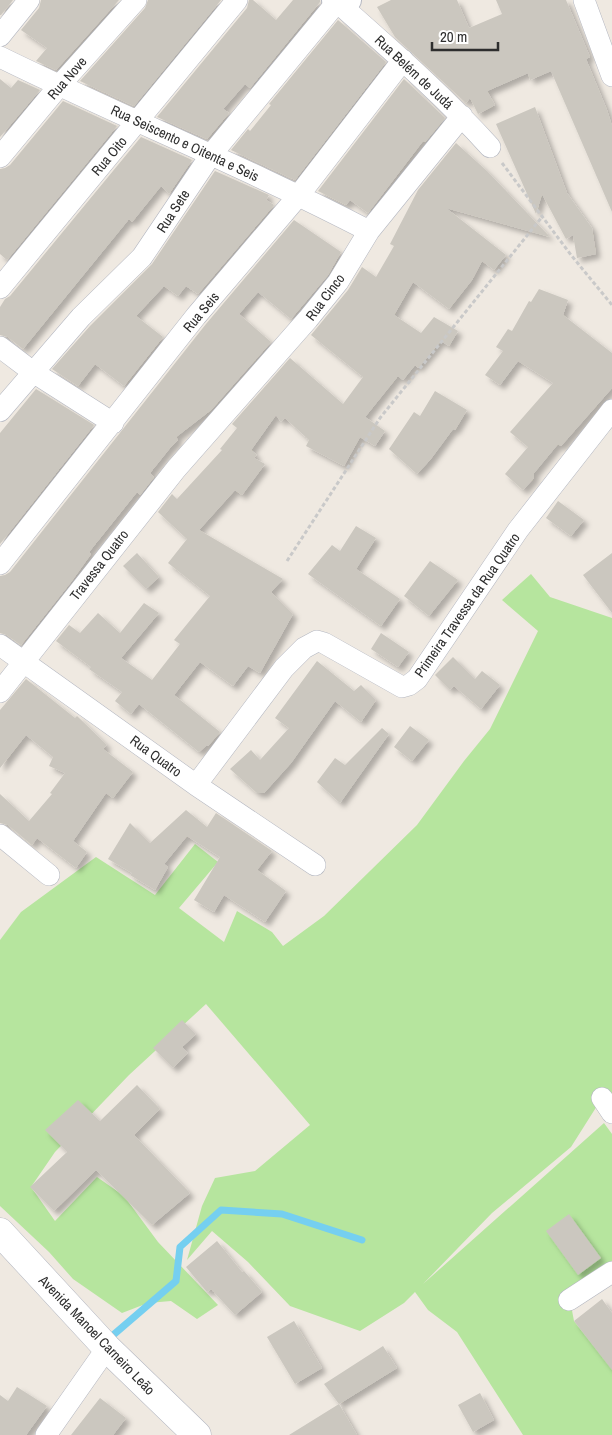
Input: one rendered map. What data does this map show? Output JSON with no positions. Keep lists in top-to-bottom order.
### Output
{
  "streets": {
    "main road": ["Avenida Manoel Carneiro Leão"],
    "street": [
      "Rua Belém de Judá",
      "Rua Nove",
      "Rua Seiscento e Oitenta e Seis",
      "Rua Oito",
      "Rua Sete",
      "Rua Cinco",
      "Rua Seis",
      "Travessa Quatro",
      "Primeira Travessa da Rua Quatro",
      "Rua Quatro"
    ]
  },
  "crossings": [
    ["Rua Belém de Judá", "Rua Sete"],
    ["Rua Belém de Judá", "Rua Cinco"],
    ["Rua Belém de Judá", "Rua Seis"],
    ["Rua Nove", "Rua Seiscento e Oitenta e Seis"],
    ["Rua Seiscento e Oitenta e Seis", "Rua Oito"],
    ["Rua Seiscento e Oitenta e Seis", "Rua Sete"],
    ["Rua Seiscento e Oitenta e Seis", "Rua Cinco"],
    ["Rua Seiscento e Oitenta e Seis", "Rua Seis"],
    ["Rua Cinco", "Travessa Quatro"],
    ["Travessa Quatro", "Rua Quatro"],
    ["Primeira Travessa da Rua Quatro", "Rua Quatro"]
  ],
  "scale_bar": "20 m"
}
